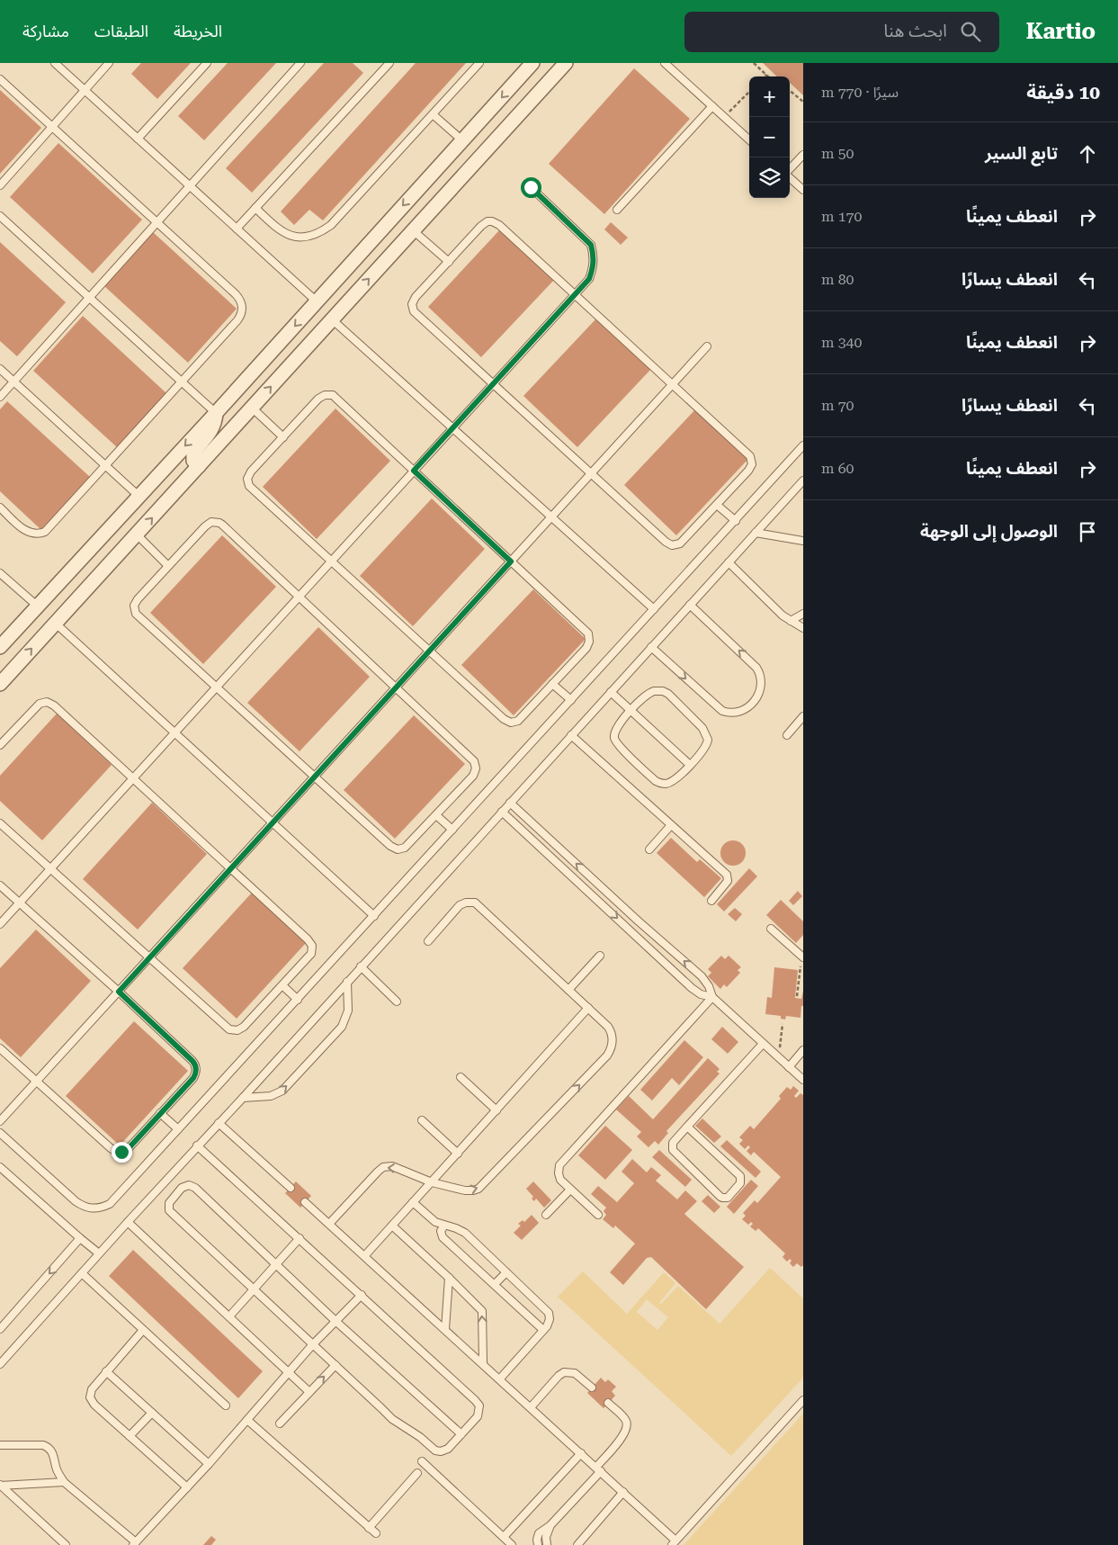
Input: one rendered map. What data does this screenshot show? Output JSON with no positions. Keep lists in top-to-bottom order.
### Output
{
  "page": {
    "header": "Kartio",
    "search": "ابحث هنا",
    "nav": ["الخريطة", "الطبقات", "مشاركة"],
    "heading": ["10 دقيقة", "سيرًا · 770 m"],
    "map_buttons": ["+", "−"],
    "list": [
      ["تابع السير", "50 m"],
      ["انعطف يمينًا", "170 m"],
      ["انعطف يسارًا", "80 m"],
      ["انعطف يمينًا", "340 m"],
      ["انعطف يسارًا", "70 m"],
      ["انعطف يمينًا", "60 m"],
      "الوصول إلى الوجهة"
    ]
  }
}
